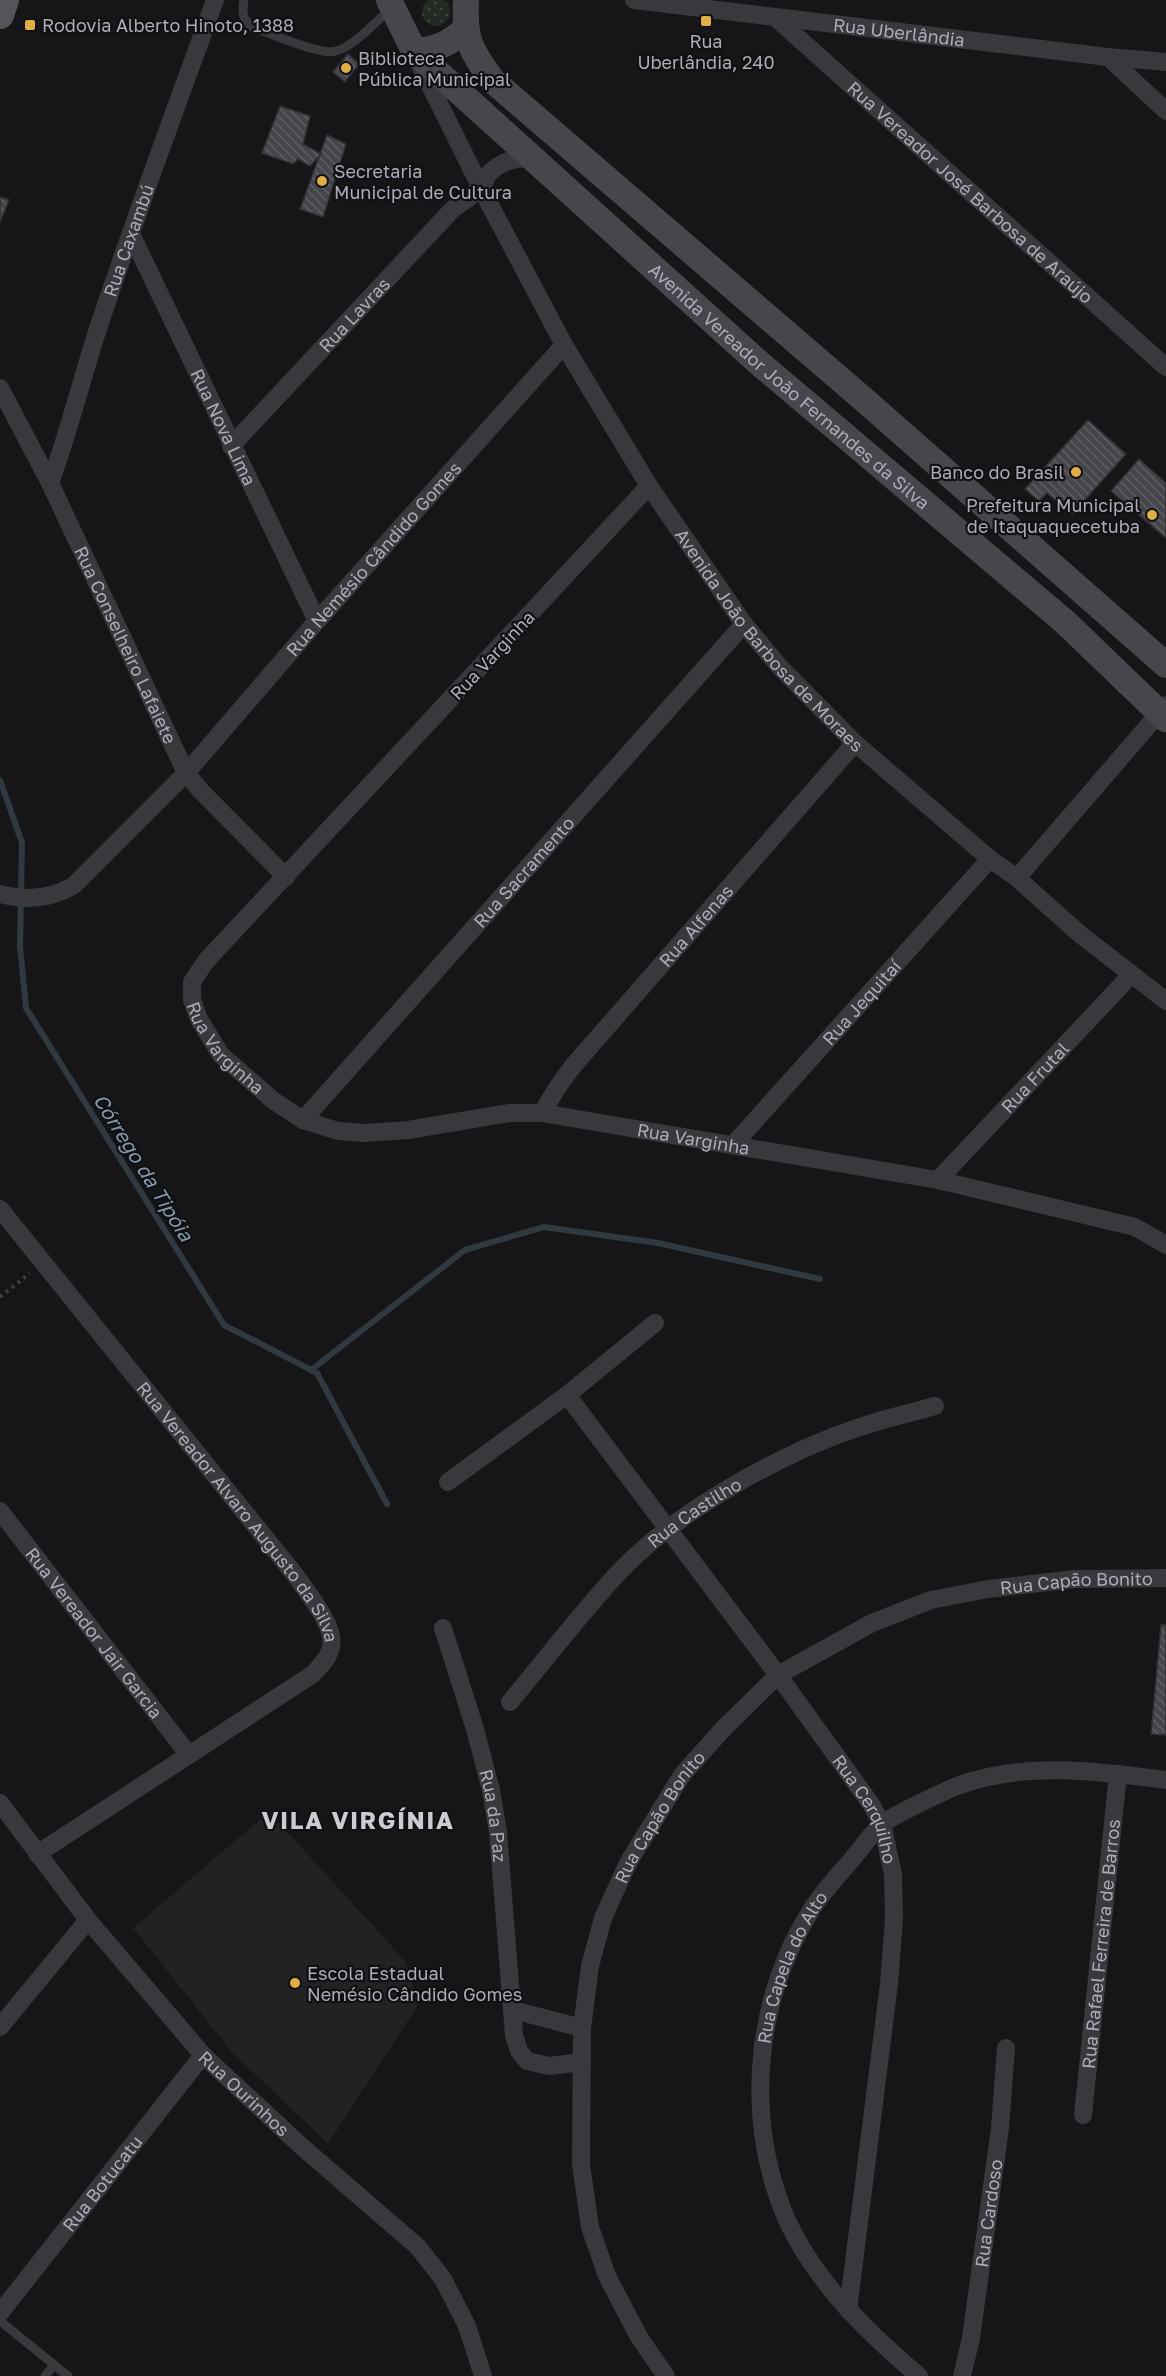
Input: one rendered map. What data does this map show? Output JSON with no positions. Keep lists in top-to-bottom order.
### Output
{
  "streets": {
    "main road": ["Avenida Vereador João Fernandes da Silva", "Avenida João Barbosa de Moraes"],
    "street": [
      "Rua Uberlândia",
      "Rua Vereador José Barbosa de Araújo",
      "Rua Caxambú",
      "Rua Lavras",
      "Rua Nova Lima",
      "Rua Nemésio Cândido Gomes",
      "Rua Conselheiro Lafaiete",
      "Rua Varginha",
      "Rua Sacramento",
      "Rua Alfenas",
      "Rua Jequitaí",
      "Rua Frutal",
      "Rua Vereador Alvaro Augusto da Silva",
      "Rua Castilho",
      "Rua Capão Bonito",
      "Rua Vereador Jair Garcia",
      "Rua Cerquilho",
      "Rua da Paz",
      "Rua Rafael Ferreira de Barros",
      "Rua Capela do Alto",
      "Rua Ourinhos",
      "Rua Botucatu",
      "Rua Cardoso"
    ]
  },
  "crossings": [
    ["Rua Uberlândia", "Rua Vereador José Barbosa de Araújo"],
    ["Rua Caxambú", "Rua Nova Lima"],
    ["Rua Caxambú", "Rua Conselheiro Lafaiete"],
    ["Rua Lavras", "Rua Nova Lima"],
    ["Rua Lavras", "Avenida João Barbosa de Moraes"],
    ["Avenida Vereador João Fernandes da Silva", "Avenida João Barbosa de Moraes"],
    ["Rua Nova Lima", "Rua Nemésio Cândido Gomes"],
    ["Rua Nemésio Cândido Gomes", "Avenida João Barbosa de Moraes"],
    ["Rua Nemésio Cândido Gomes", "Rua Conselheiro Lafaiete"],
    ["Avenida João Barbosa de Moraes", "Rua Varginha"],
    ["Avenida João Barbosa de Moraes", "Rua Sacramento"],
    ["Avenida João Barbosa de Moraes", "Rua Alfenas"],
    ["Avenida João Barbosa de Moraes", "Rua Jequitaí"],
    ["Avenida João Barbosa de Moraes", "Rua Frutal"],
    ["Rua Conselheiro Lafaiete", "Rua Varginha"],
    ["Rua Varginha", "Rua Sacramento"],
    ["Rua Varginha", "Rua Alfenas"],
    ["Rua Varginha", "Rua Jequitaí"],
    ["Rua Varginha", "Rua Frutal"],
    ["Rua Vereador Alvaro Augusto da Silva", "Rua Vereador Jair Garcia"],
    ["Rua Vereador Alvaro Augusto da Silva", "Rua Ourinhos"],
    ["Rua Castilho", "Rua Cerquilho"],
    ["Rua Capão Bonito", "Rua Cerquilho"],
    ["Rua Capão Bonito", "Rua da Paz"],
    ["Rua Cerquilho", "Rua Capela do Alto"],
    ["Rua Rafael Ferreira de Barros", "Rua Capela do Alto"],
    ["Rua Ourinhos", "Rua Botucatu"]
  ],
  "districts": ["VILA VIRGÍNIA"],
  "water": ["Córrego da Tipóia"],
  "places": {
    "transit": ["Rua Uberlândia, 240", "Rodovia Alberto Hinoto, 1388"],
    "other": [
      "Biblioteca Pública Municipal",
      "Secretaria Municipal de Cultura",
      "Banco do Brasil",
      "Prefeitura Municipal de Itaquaquecetuba",
      "Escola Estadual Nemésio Cândido Gomes"
    ]
  }
}
